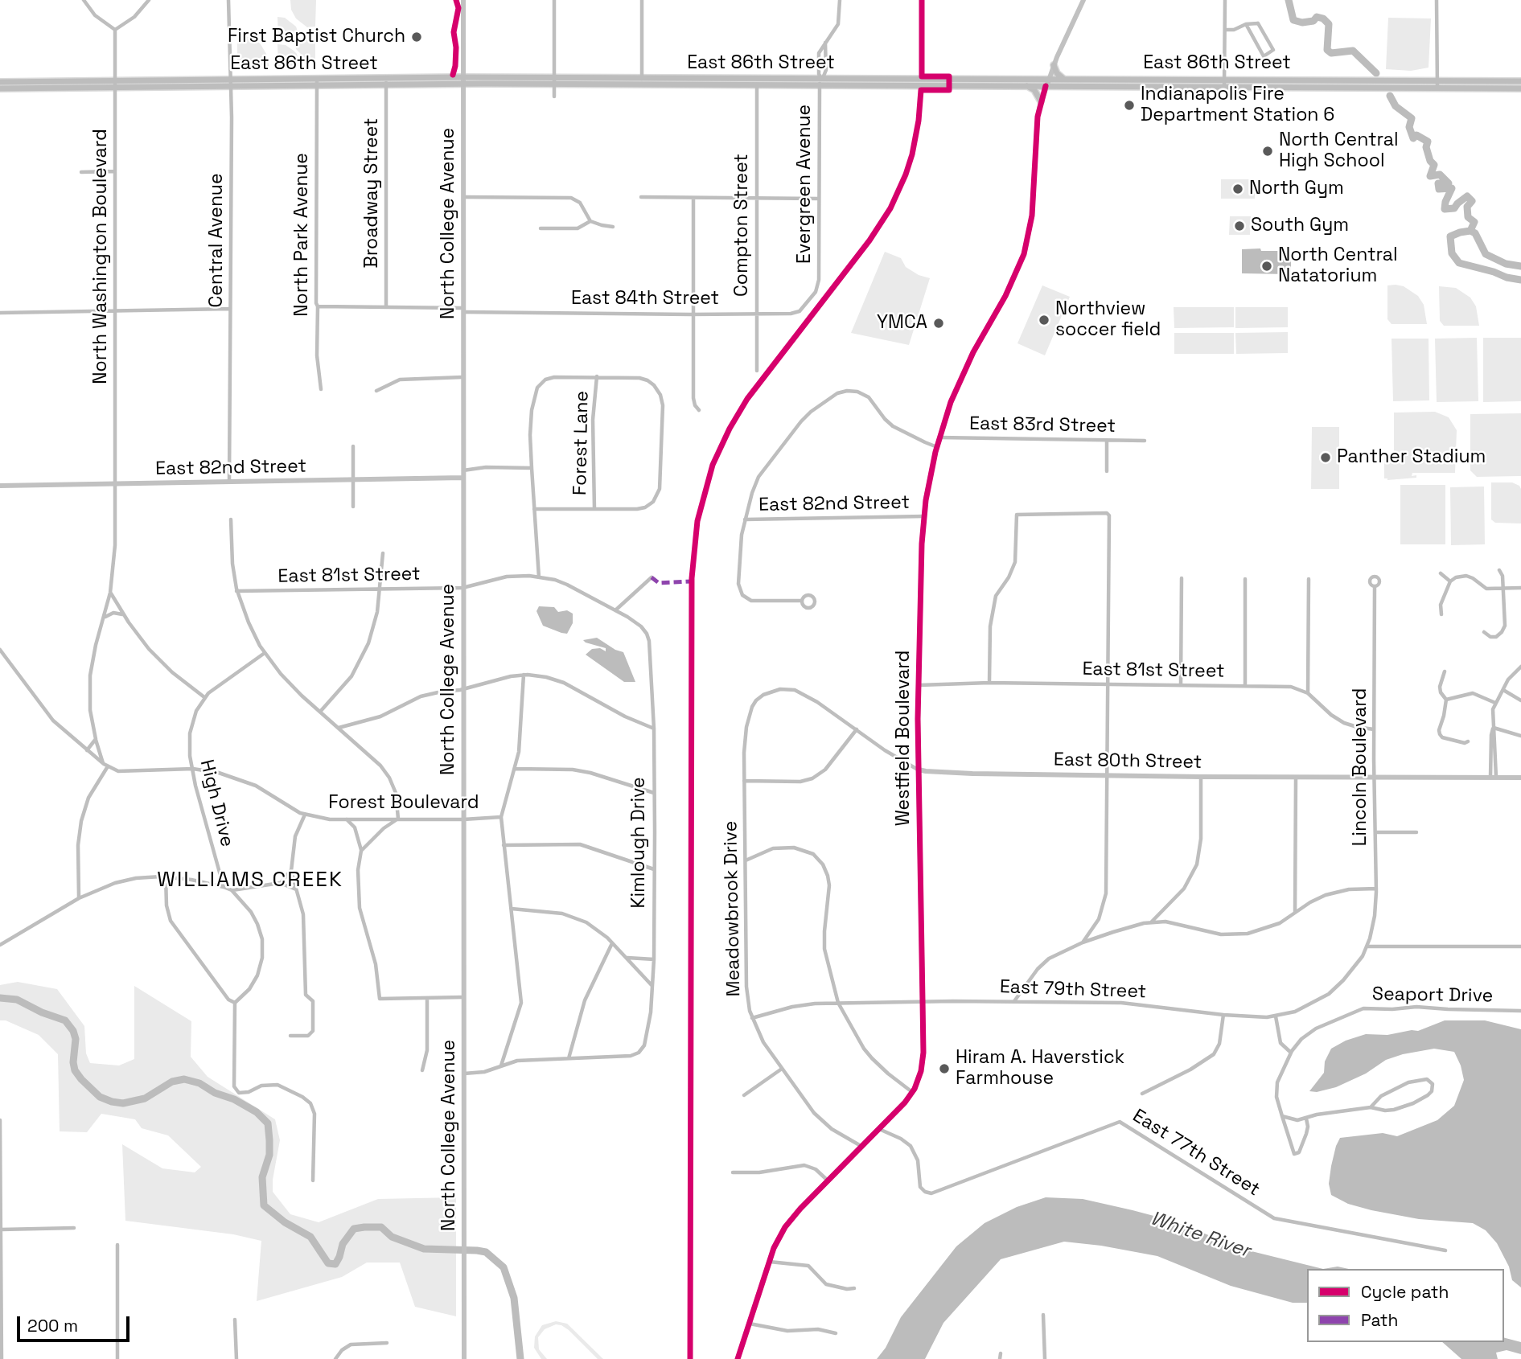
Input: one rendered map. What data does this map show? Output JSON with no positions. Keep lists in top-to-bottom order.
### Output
{
  "streets": {
    "main road": ["East 86th Street"],
    "street": [
      "Evergreen Avenue",
      "Broadway Street",
      "North College Avenue",
      "Compton Street",
      "North Park Avenue",
      "Central Avenue",
      "North Washington Boulevard",
      "East 84th Street",
      "East 83rd Street",
      "Forest Lane",
      "East 82nd Street",
      "East 81st Street",
      "Westfield Boulevard",
      "East 80th Street",
      "Lincoln Boulevard",
      "High Drive",
      "Forest Boulevard",
      "Kimlough Drive",
      "Meadowbrook Drive",
      "East 79th Street",
      "Seaport Drive",
      "East 77th Street"
    ]
  },
  "crossings": [
    ["East 86th Street", "Evergreen Avenue"],
    ["East 86th Street", "Broadway Street"],
    ["East 86th Street", "North College Avenue"],
    ["East 86th Street", "Compton Street"],
    ["East 86th Street", "North Park Avenue"],
    ["East 86th Street", "Central Avenue"],
    ["East 86th Street", "North Washington Boulevard"],
    ["East 86th Street", "Westfield Boulevard"],
    ["Evergreen Avenue", "East 84th Street"],
    ["Broadway Street", "East 84th Street"],
    ["North College Avenue", "East 84th Street"],
    ["North College Avenue", "East 82nd Street"],
    ["North College Avenue", "East 81st Street"],
    ["North College Avenue", "Forest Boulevard"],
    ["Compton Street", "East 84th Street"],
    ["North Park Avenue", "East 84th Street"],
    ["Central Avenue", "East 82nd Street"],
    ["North Washington Boulevard", "East 82nd Street"],
    ["North Washington Boulevard", "Forest Boulevard"],
    ["East 83rd Street", "Westfield Boulevard"],
    ["East 82nd Street", "Westfield Boulevard"],
    ["East 81st Street", "Westfield Boulevard"],
    ["East 81st Street", "Lincoln Boulevard"],
    ["East 81st Street", "Kimlough Drive"],
    ["Westfield Boulevard", "East 80th Street"],
    ["Westfield Boulevard", "Meadowbrook Drive"],
    ["Westfield Boulevard", "East 79th Street"],
    ["Westfield Boulevard", "East 77th Street"],
    ["East 80th Street", "Lincoln Boulevard"],
    ["East 80th Street", "Meadowbrook Drive"],
    ["Lincoln Boulevard", "East 79th Street"],
    ["High Drive", "Forest Boulevard"],
    ["Meadowbrook Drive", "East 79th Street"]
  ],
  "districts": ["WILLIAMS CREEK"],
  "water": ["White River"],
  "places": [
    "First Baptist Church",
    "Indianapolis Fire Department Station 6",
    "North Central High School",
    "North Gym",
    "South Gym",
    "North Central Natatorium",
    "Northview soccer field",
    "YMCA",
    "Panther Stadium",
    "Hiram A. Haverstick Farmhouse"
  ],
  "legend": ["Cycle path", "Path"],
  "scale_bar": "200 m"
}
